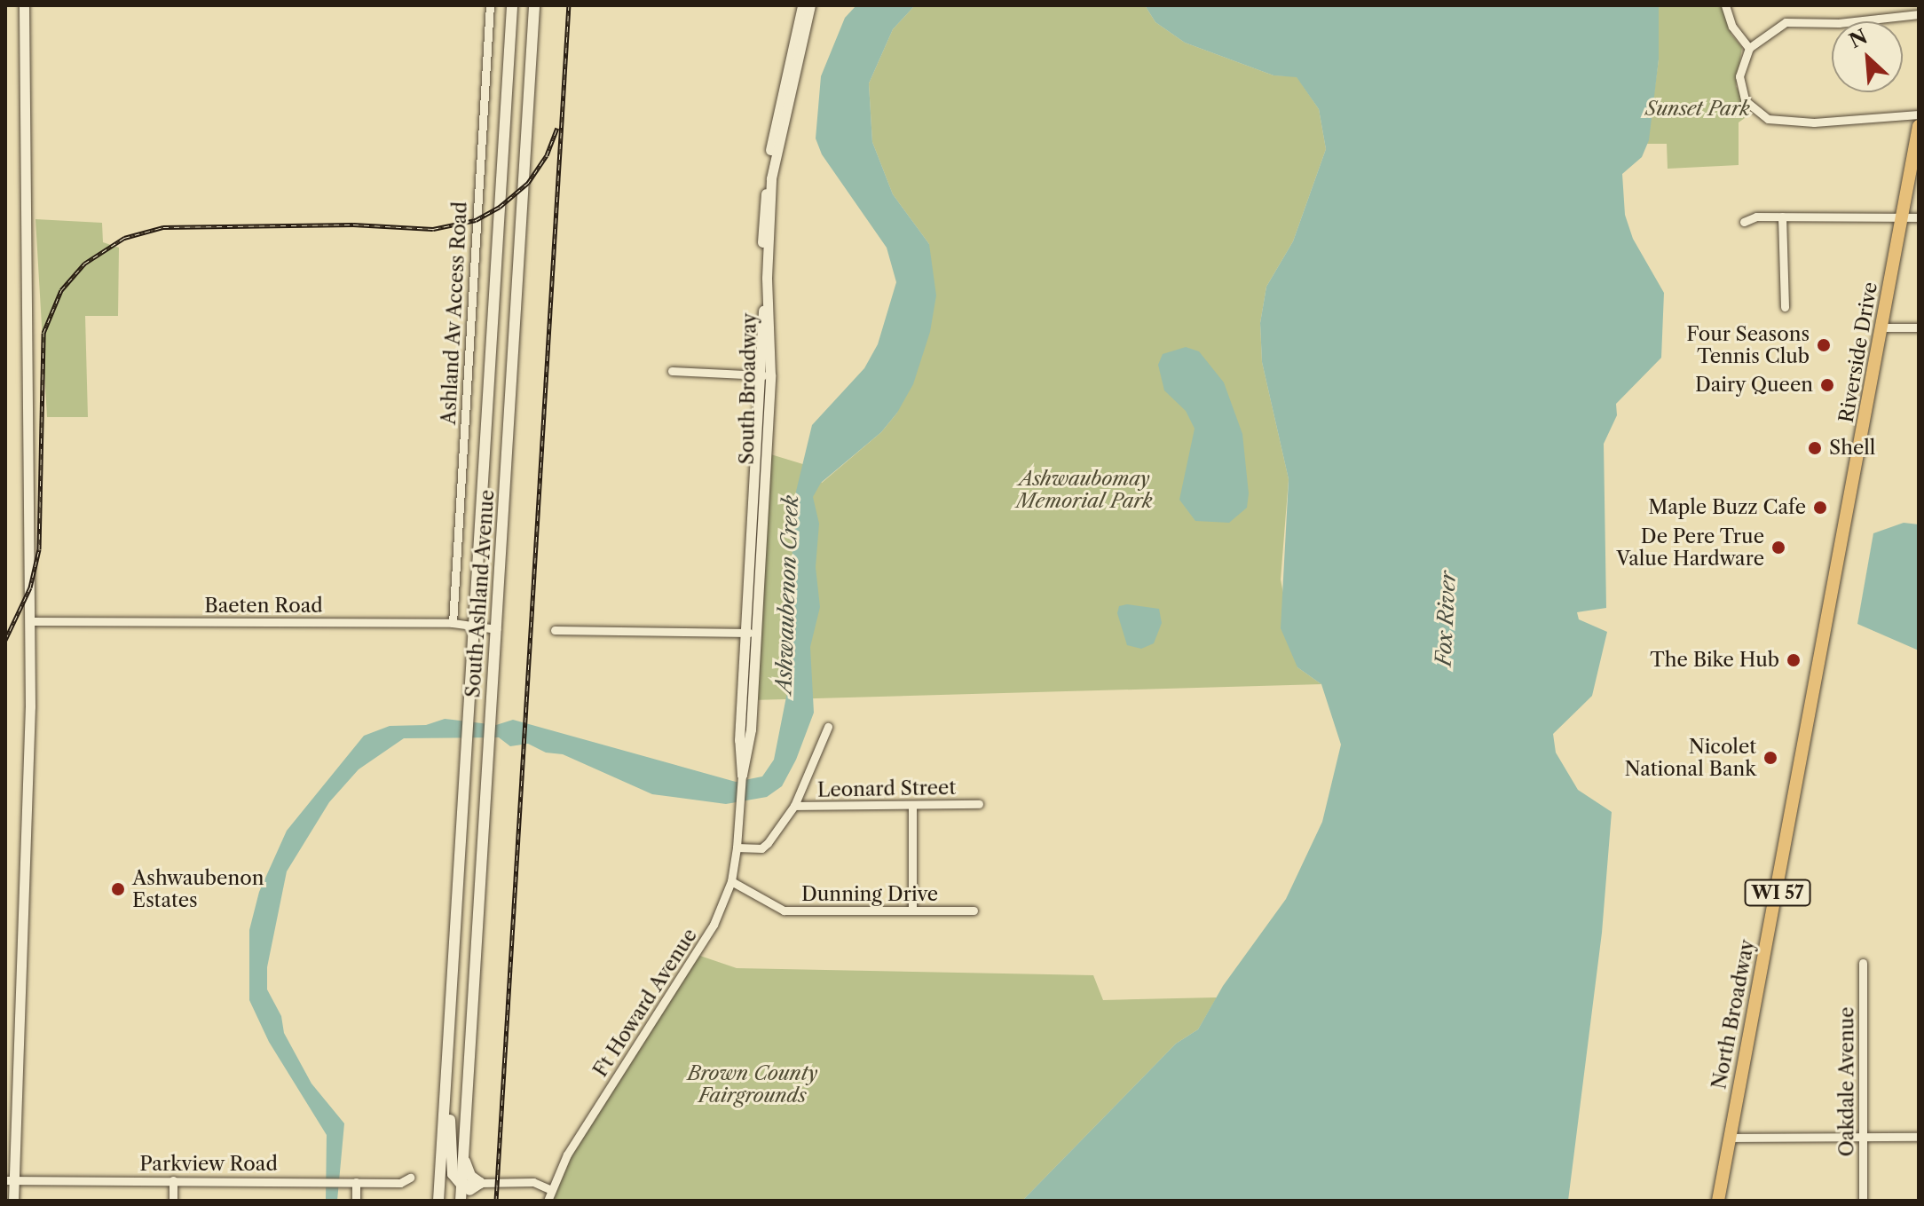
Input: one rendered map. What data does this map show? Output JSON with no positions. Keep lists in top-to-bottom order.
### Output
{
  "streets": {
    "main road": [
      "Riverside Drive",
      "South Ashland Avenue",
      "WI 57",
      "North Broadway"
    ],
    "street": [
      "Ashland Av Access Road",
      "South Broadway",
      "Baeten Road",
      "Leonard Street",
      "Dunning Drive",
      "Ft Howard Avenue",
      "Oakdale Avenue",
      "Parkview Road"
    ]
  },
  "crossings": [
    ["Ashland Av Access Road", "Baeten Road"],
    ["Riverside Drive", "North Broadway"],
    ["South Broadway", "Ft Howard Avenue"],
    ["South Ashland Avenue", "Baeten Road"],
    ["Dunning Drive", "Ft Howard Avenue"]
  ],
  "water": ["Ashwaubenon Creek", "Fox River"],
  "parks": ["Sunset Park", "Ashwaubomay Memorial Park", "Brown County Fairgrounds"],
  "places": [
    "Four Seasons Tennis Club",
    "Dairy Queen",
    "Shell",
    "Maple Buzz Cafe",
    "De Pere True Value Hardware",
    "The Bike Hub",
    "Nicolet National Bank",
    "Ashwaubenon Estates"
  ],
  "north": "top left"
}
